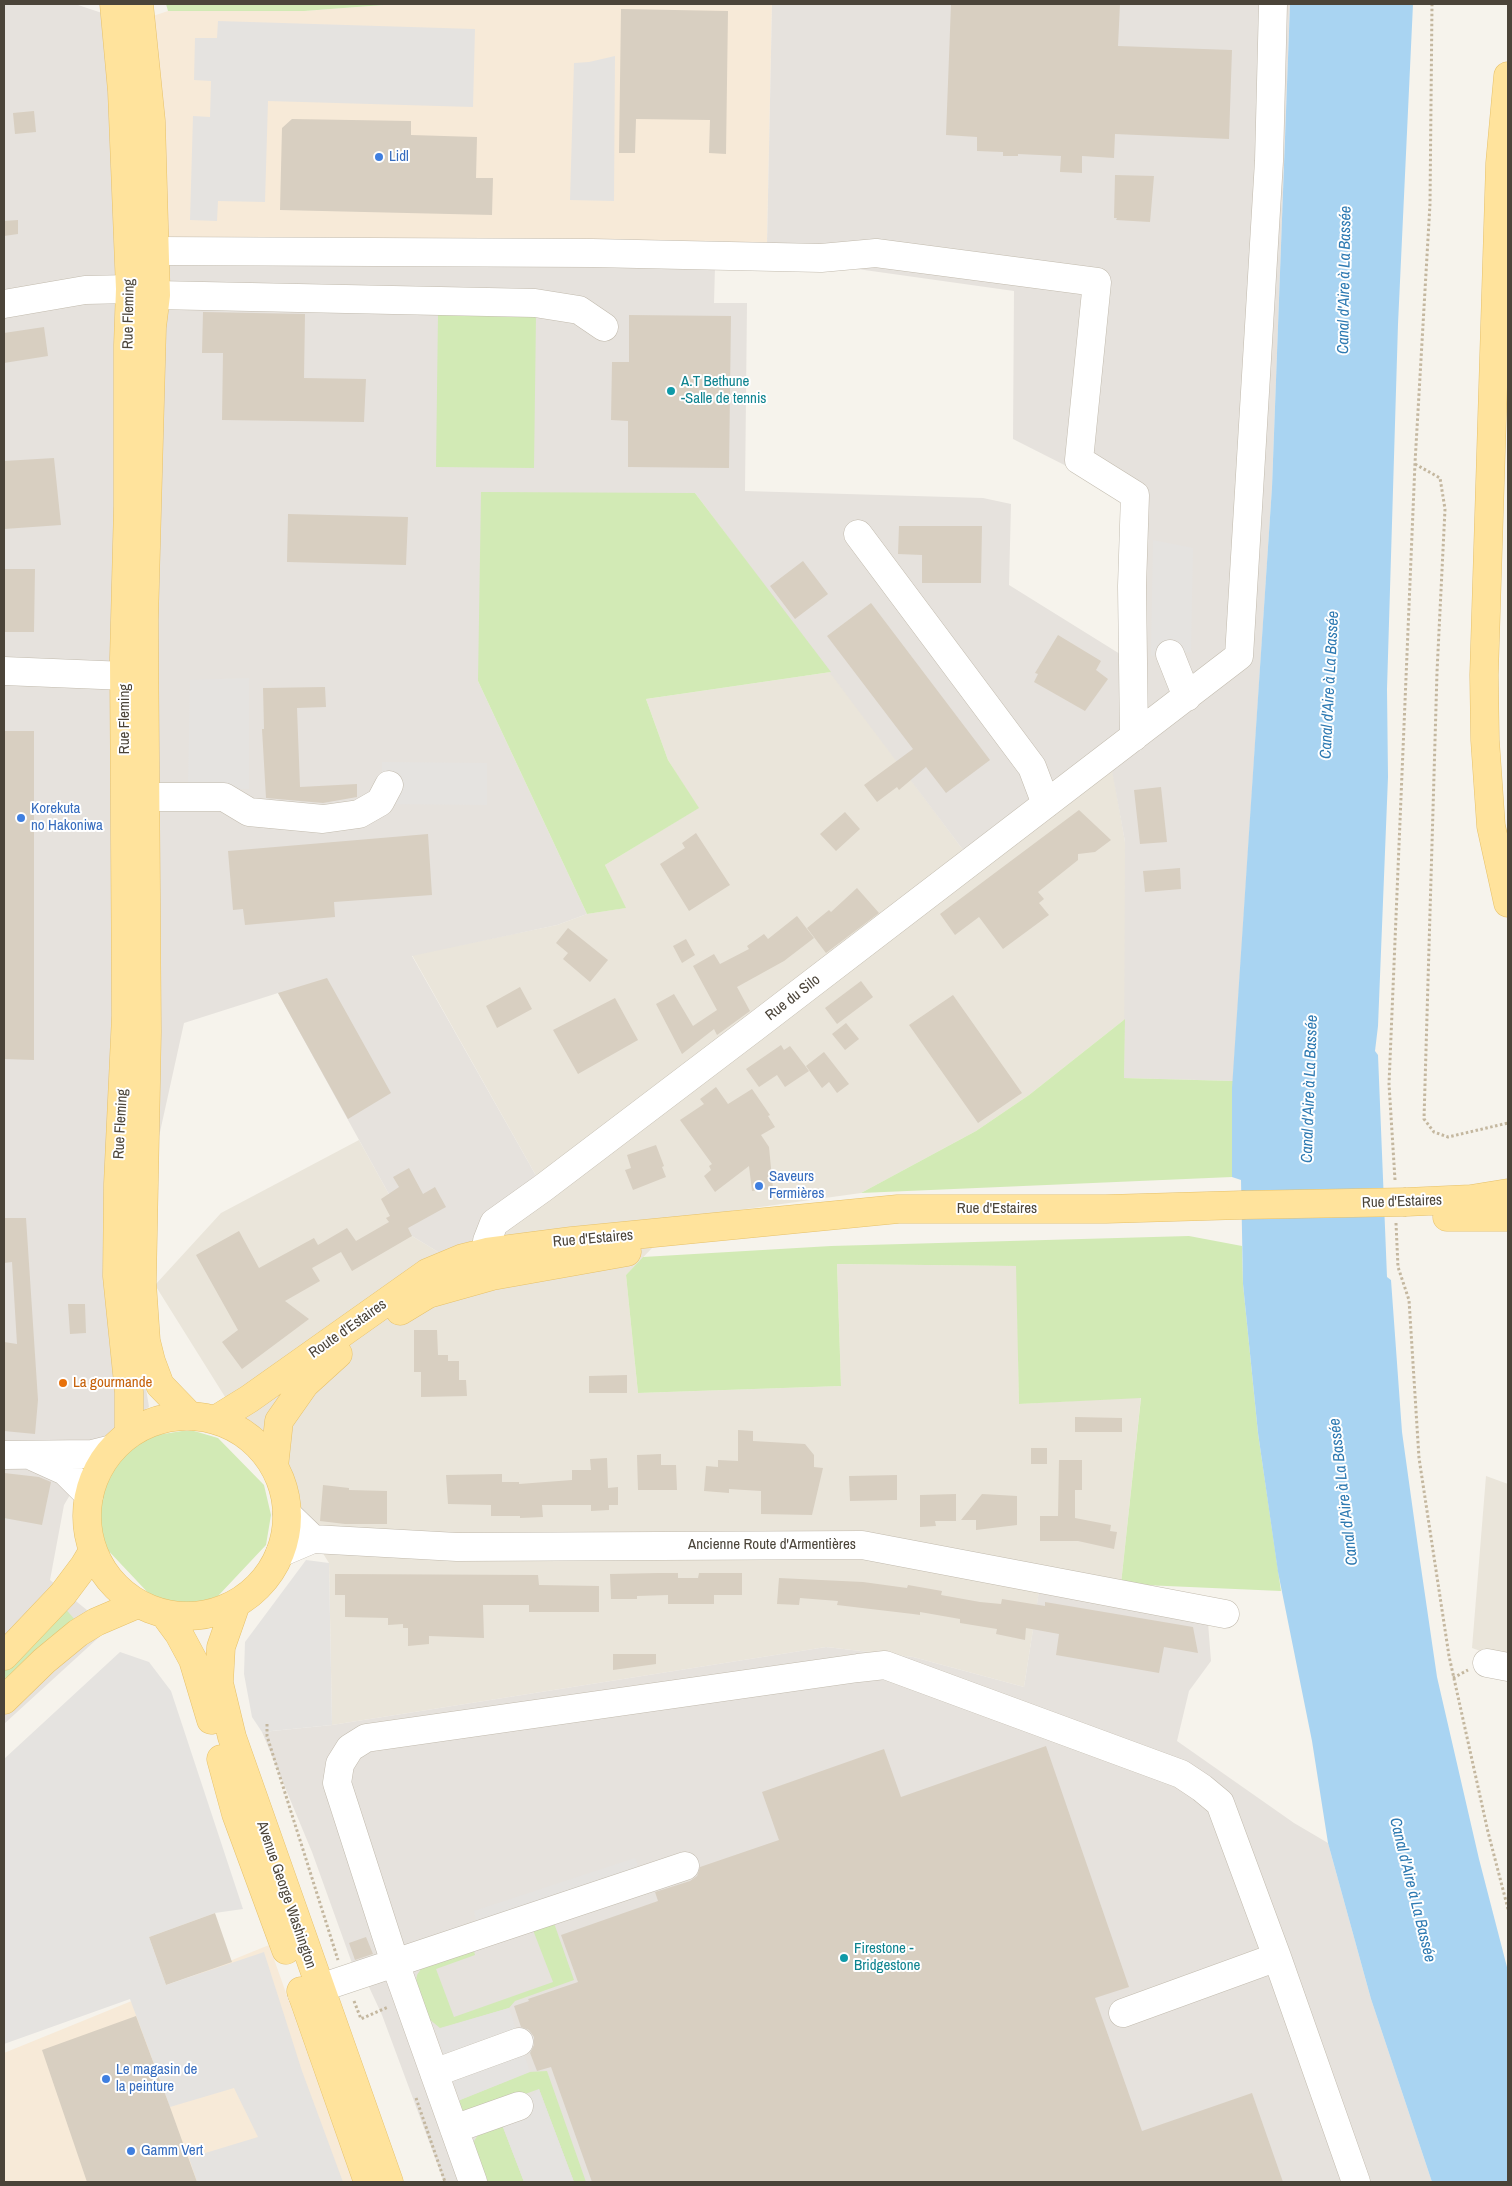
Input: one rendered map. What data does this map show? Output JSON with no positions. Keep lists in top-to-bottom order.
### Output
{
  "streets": {
    "main road": [
      "Rue Fleming",
      "Rue d'Estaires",
      "Route d'Estaires",
      "Avenue George Washington"
    ],
    "street": ["Rue du Silo", "Ancienne Route d'Armentières"]
  },
  "crossings": [
    ["Rue Fleming", "Route d'Estaires"],
    ["Rue du Silo", "Route d'Estaires"]
  ],
  "water": ["Canal d'Aire à La Bassée"],
  "places": [
    "Lidl",
    "A.T Bethune -Salle de tennis",
    "Korekuta no Hakoniwa",
    "Saveurs Fermières",
    "La gourmande",
    "Firestone - Bridgestone",
    "Le magasin de la peinture",
    "Gamm Vert"
  ]
}
